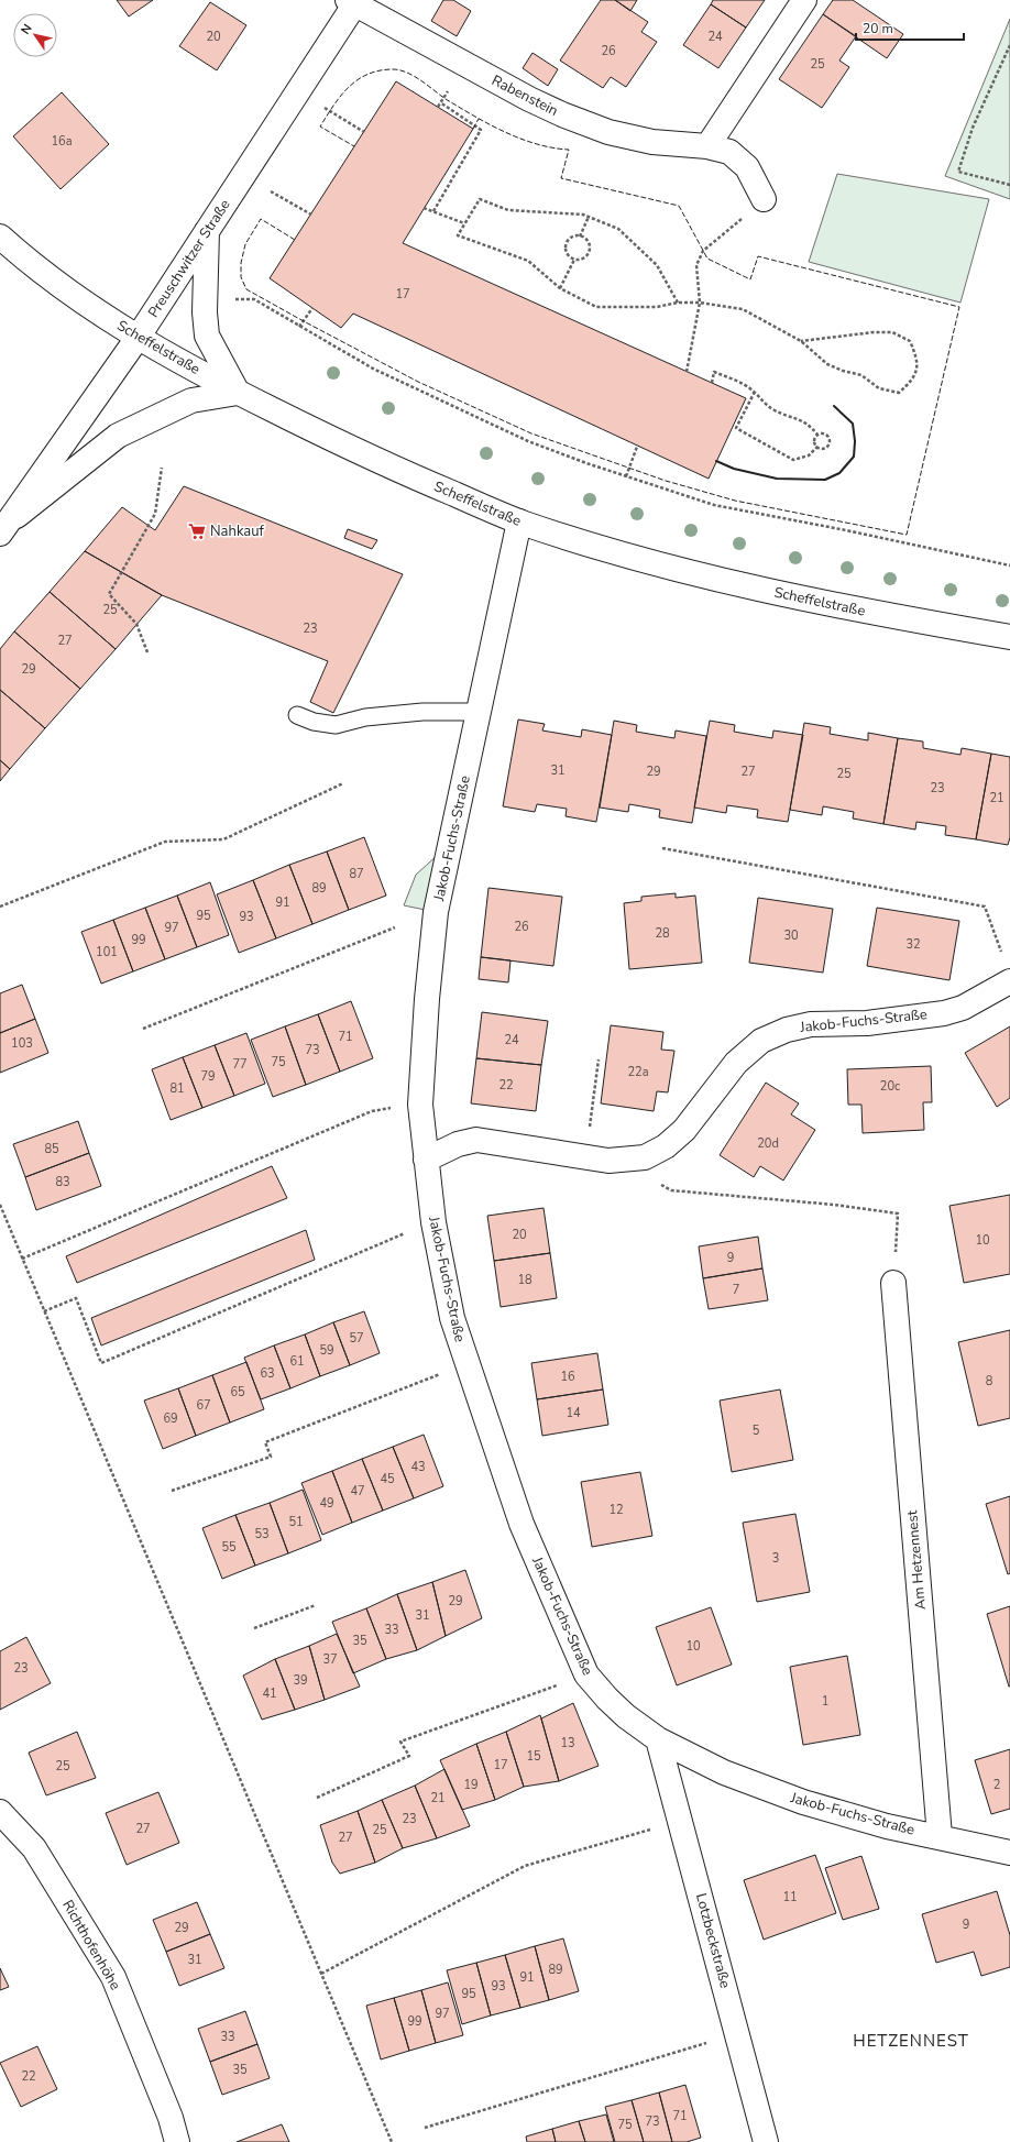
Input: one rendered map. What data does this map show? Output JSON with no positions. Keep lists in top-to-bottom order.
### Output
{
  "streets": {
    "street": [
      "Rabenstein",
      "Preuschwitzer Straße",
      "Scheffelstraße",
      "Jakob-Fuchs-Straße",
      "Am Hetzennest",
      "Lotzbeckstraße",
      "Richthofenhöhe"
    ]
  },
  "crossings": [
    ["Rabenstein", "Preuschwitzer Straße"],
    ["Preuschwitzer Straße", "Scheffelstraße"],
    ["Scheffelstraße", "Jakob-Fuchs-Straße"],
    ["Jakob-Fuchs-Straße", "Am Hetzennest"],
    ["Jakob-Fuchs-Straße", "Lotzbeckstraße"]
  ],
  "districts": ["HETZENNEST"],
  "places": {
    "supermarket": ["Nahkauf"]
  },
  "house_numbers": [
    "20",
    "24",
    "26",
    "25",
    "16a",
    "17",
    "25",
    "23",
    "27",
    "29",
    "31",
    "29",
    "27",
    "25",
    "23",
    "21",
    "87",
    "89",
    "91",
    "95",
    "93",
    "26",
    "97",
    "28",
    "30",
    "99",
    "32",
    "101",
    "71",
    "24",
    "103",
    "73",
    "75",
    "77",
    "22a",
    "79",
    "22",
    "20c",
    "81",
    "20d",
    "85",
    "83",
    "20",
    "10",
    "9",
    "18",
    "7",
    "57",
    "59",
    "61",
    "63",
    "16",
    "8",
    "65",
    "67",
    "14",
    "69",
    "5",
    "43",
    "45",
    "47",
    "49",
    "12",
    "51",
    "53",
    "55",
    "3",
    "29",
    "31",
    "33",
    "35",
    "10",
    "37",
    "23",
    "39",
    "41",
    "1",
    "13",
    "15",
    "17",
    "25",
    "19",
    "2",
    "21",
    "23",
    "27",
    "25",
    "27",
    "11",
    "9",
    "29",
    "31",
    "89",
    "91",
    "93",
    "95",
    "97",
    "99",
    "33",
    "35",
    "22",
    "71",
    "73",
    "75"
  ],
  "scale_bar": "20 m",
  "north": "top left"
}
